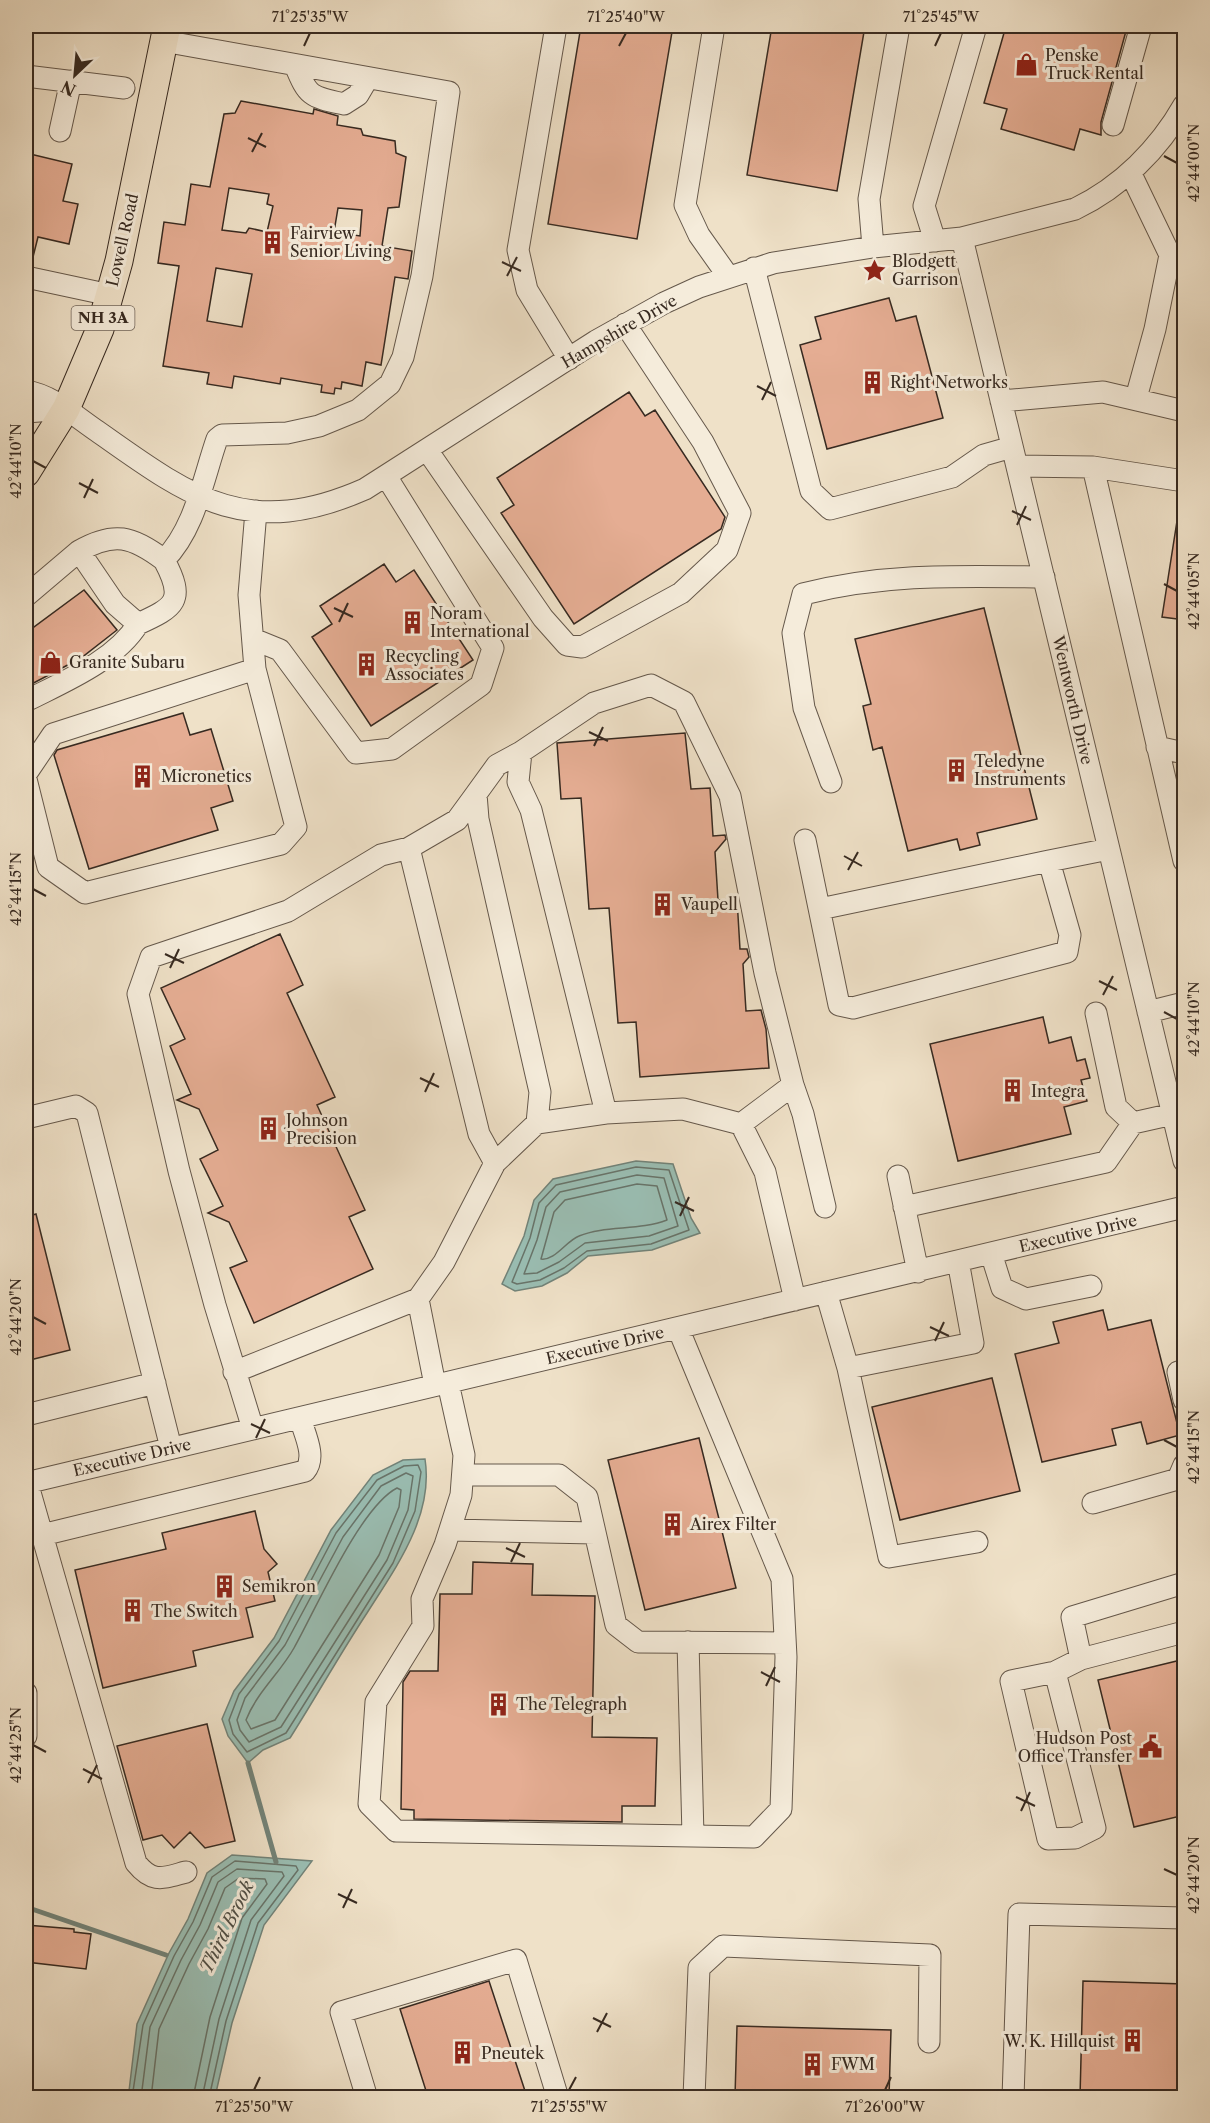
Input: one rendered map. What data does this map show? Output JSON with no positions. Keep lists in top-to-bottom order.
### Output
{
  "streets": {
    "main road": ["Lowell Road", "NH 3A"],
    "street": ["Hampshire Drive", "Wentworth Drive", "Executive Drive"]
  },
  "crossings": [
    ["Lowell Road", "Hampshire Drive"],
    ["Hampshire Drive", "Wentworth Drive"]
  ],
  "water": ["Third Brook"],
  "places": {
    "shop": ["Penske Truck Rental", "Granite Subaru"],
    "building": [
      "Fairview Senior Living",
      "Right Networks",
      "Noram International",
      "Recycling Associates",
      "Teledyne Instruments",
      "Micronetics",
      "Vaupell",
      "Integra",
      "Johnson Precision",
      "Airex Filter",
      "Semikron",
      "The Switch",
      "The Telegraph",
      "W. K. Hillquist",
      "Pneutek",
      "FWM"
    ],
    "place": ["Blodgett Garrison"],
    "public building": ["Hudson Post Office Transfer"]
  },
  "north": "bottom left",
  "coordinates": [
    "71°25'35\"W",
    "71°25'40\"W",
    "71°25'45\"W",
    "42°44'00\"N",
    "42°44'10\"N",
    "42°44'05\"N",
    "42°44'15\"N",
    "42°44'20\"N",
    "42°44'25\"N",
    "71°25'50\"W",
    "71°25'55\"W",
    "71°26'00\"W"
  ]
}
